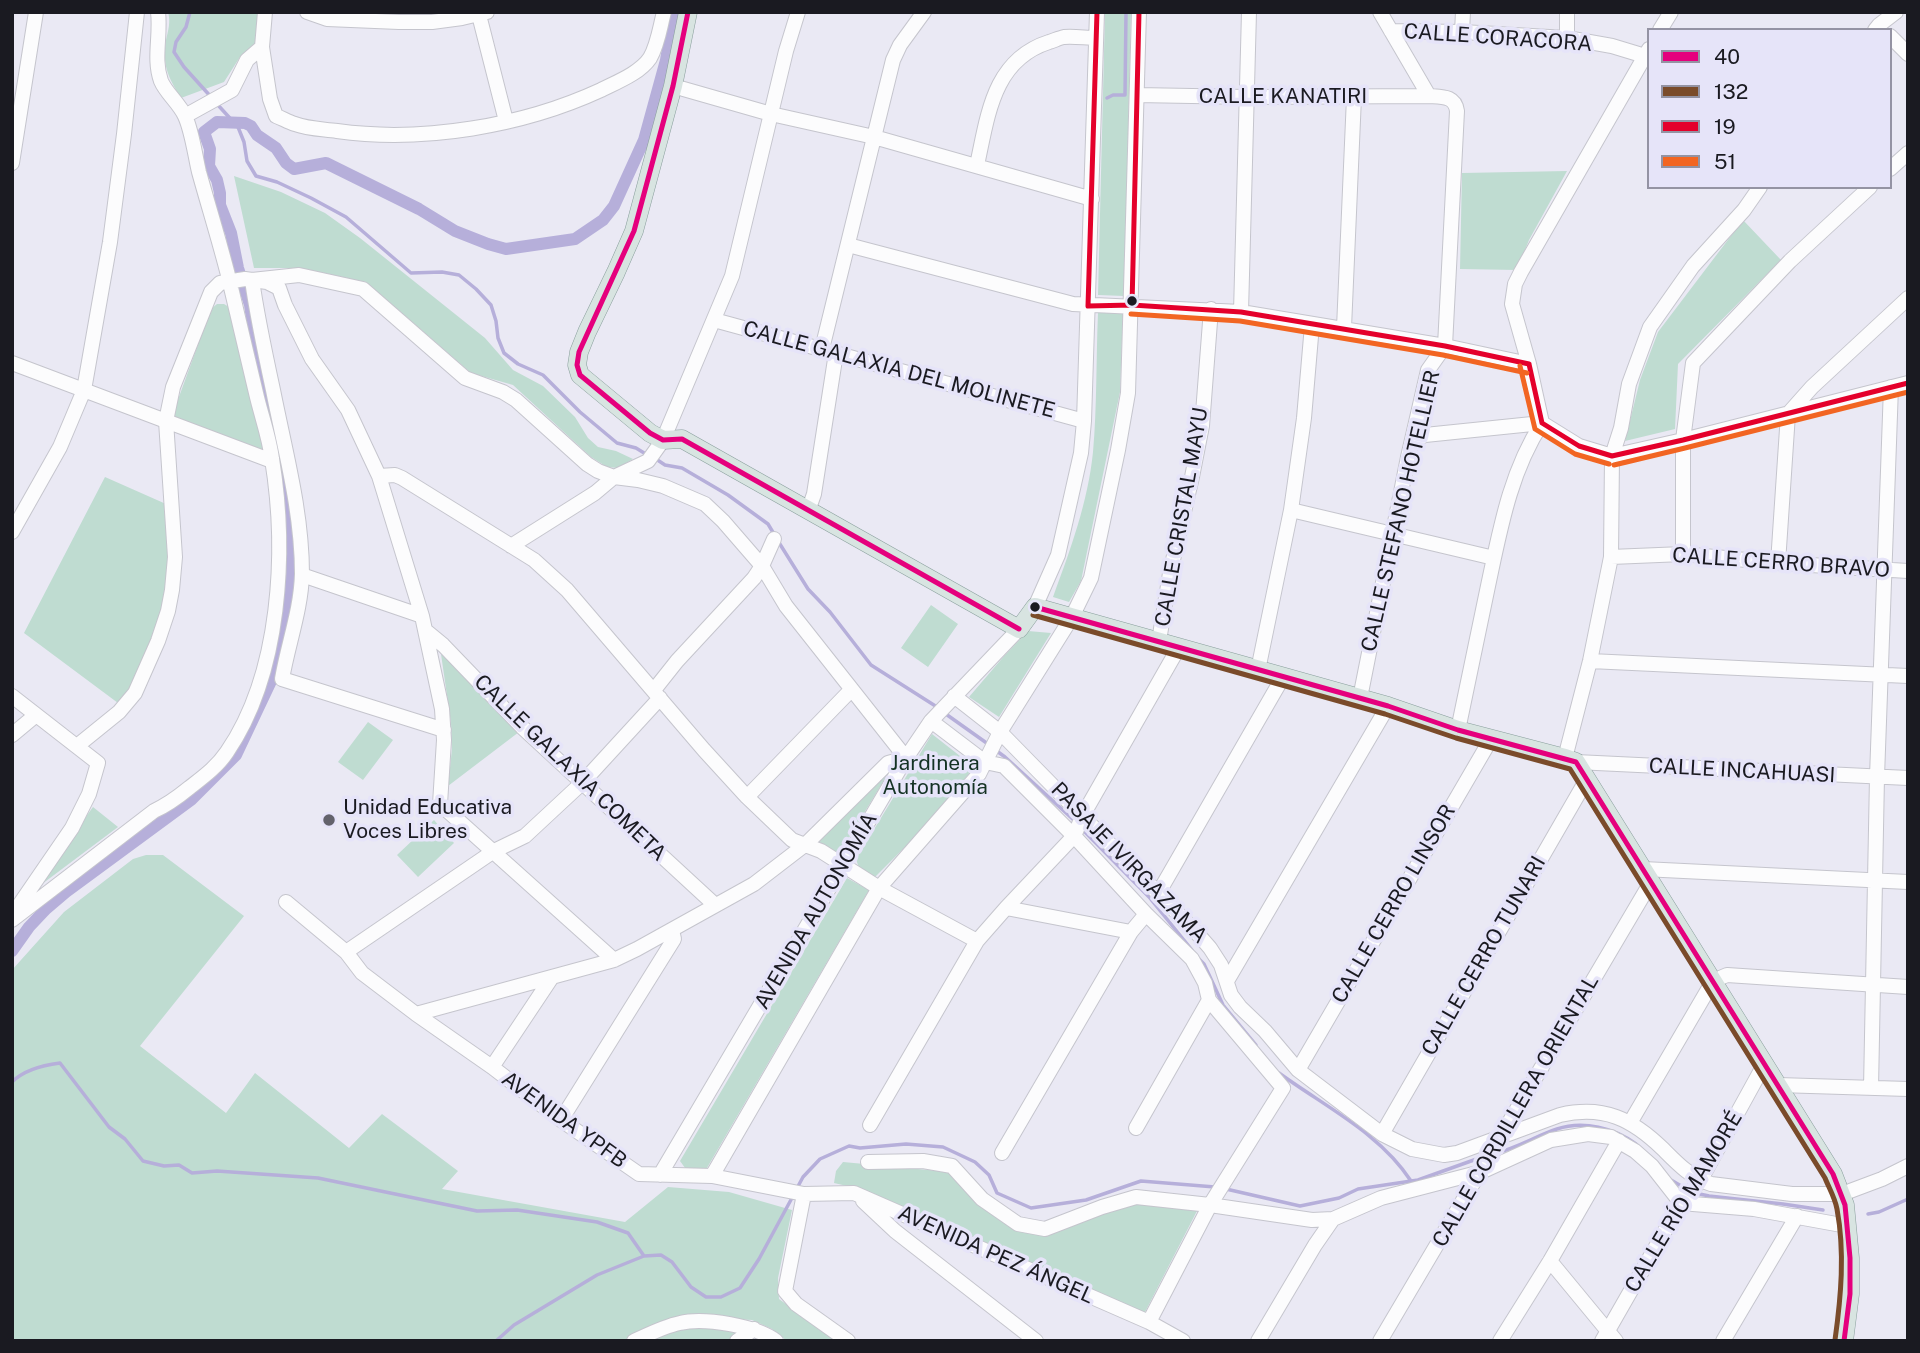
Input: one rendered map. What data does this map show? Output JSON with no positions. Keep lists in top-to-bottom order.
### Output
{
  "streets": {
    "main road": ["CALLE INCAHUASI", "AVENIDA AUTONOMÍA"],
    "street": [
      "CALLE CORACORA",
      "CALLE KANATIRI",
      "CALLE GALAXIA DEL MOLINETE",
      "CALLE STEFANO HOTELLIER",
      "CALLE CRISTAL MAYU",
      "CALLE CERRO BRAVO",
      "CALLE GALAXIA COMETA",
      "PASAJE IVIRGAZAMA",
      "CALLE CERRO LINSOR",
      "CALLE CERRO TUNARI",
      "CALLE CORDILLERA ORIENTAL",
      "AVENIDA YPFB",
      "CALLE RÍO MAMORÉ",
      "AVENIDA PEZ ÁNGEL"
    ]
  },
  "crossings": [
    ["CALLE KANATIRI", "CALLE STEFANO HOTELLIER"],
    ["CALLE KANATIRI", "AVENIDA AUTONOMÍA"],
    ["CALLE GALAXIA DEL MOLINETE", "AVENIDA AUTONOMÍA"],
    ["CALLE STEFANO HOTELLIER", "CALLE INCAHUASI"],
    ["CALLE CRISTAL MAYU", "CALLE INCAHUASI"],
    ["CALLE CRISTAL MAYU", "PASAJE IVIRGAZAMA"],
    ["CALLE INCAHUASI", "CALLE CERRO LINSOR"],
    ["CALLE INCAHUASI", "AVENIDA AUTONOMÍA"],
    ["PASAJE IVIRGAZAMA", "CALLE CERRO LINSOR"],
    ["PASAJE IVIRGAZAMA", "AVENIDA AUTONOMÍA"],
    ["PASAJE IVIRGAZAMA", "CALLE CERRO TUNARI"],
    ["PASAJE IVIRGAZAMA", "CALLE CORDILLERA ORIENTAL"],
    ["PASAJE IVIRGAZAMA", "CALLE RÍO MAMORÉ"],
    ["AVENIDA AUTONOMÍA", "AVENIDA YPFB"],
    ["AVENIDA YPFB", "AVENIDA PEZ ÁNGEL"]
  ],
  "parks": ["Jardinera Autonomía"],
  "places": ["Unidad Educativa Voces Libres"],
  "lines": [
    "transit line 40",
    "transit line 19",
    "transit line 51",
    "transit line 132"
  ],
  "legend": [
    "40",
    "132",
    "19",
    "51"
  ]
}
